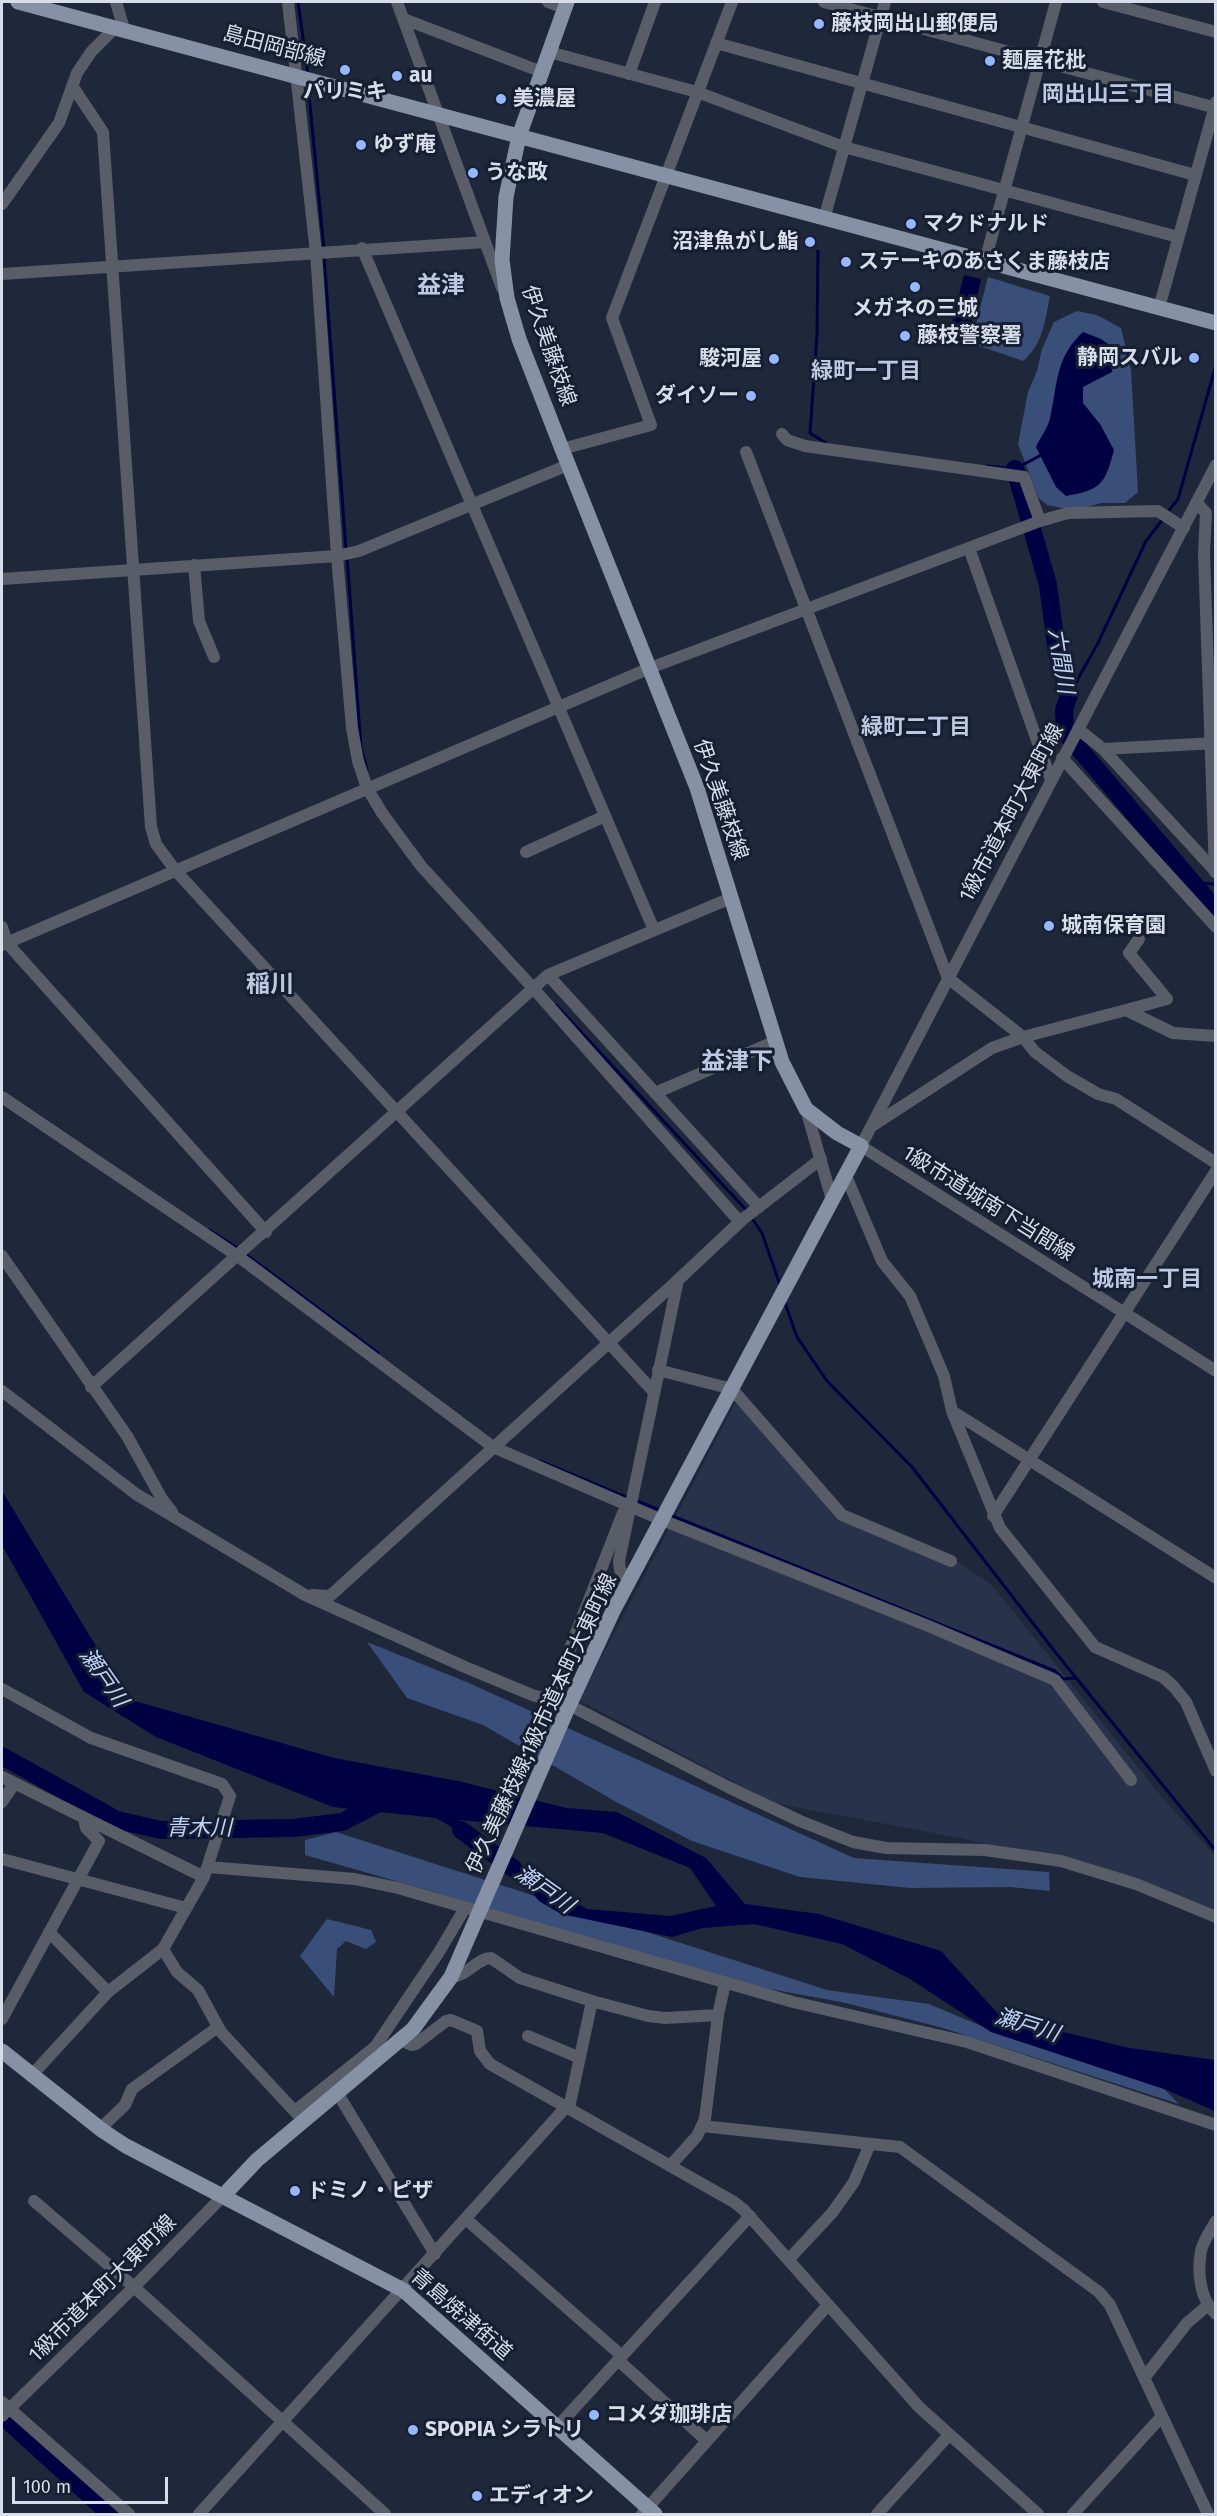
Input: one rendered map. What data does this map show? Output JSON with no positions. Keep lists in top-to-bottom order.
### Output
{
  "streets": {
    "main road": [
      "島田岡部線",
      "伊久美藤枝線",
      "伊久美藤枝線;1級市道本町大東町線",
      "青島焼津街道"
    ],
    "street": ["1級市道本町大東町線", "1級市道城南下当間線"]
  },
  "crossings": [
    ["島田岡部線", "伊久美藤枝線"],
    ["伊久美藤枝線", "1級市道本町大東町線"],
    ["伊久美藤枝線", "1級市道城南下当間線"],
    ["伊久美藤枝線", "伊久美藤枝線;1級市道本町大東町線"],
    ["1級市道本町大東町線", "1級市道城南下当間線"],
    ["1級市道本町大東町線", "伊久美藤枝線;1級市道本町大東町線"],
    ["1級市道本町大東町線", "青島焼津街道"],
    ["1級市道城南下当間線", "伊久美藤枝線;1級市道本町大東町線"],
    ["伊久美藤枝線;1級市道本町大東町線", "青島焼津街道"]
  ],
  "districts": [
    "岡出山三丁目",
    "益津",
    "緑町一丁目",
    "緑町二丁目",
    "稲川",
    "益津下",
    "城南一丁目"
  ],
  "water": ["六間川", "瀬戸川", "青木川"],
  "places": [
    "藤枝岡出山郵便局",
    "麺屋花枇",
    "パリミキ",
    "au",
    "美濃屋",
    "ゆず庵",
    "うな政",
    "マクドナルド",
    "沼津魚がし鮨",
    "ステーキのあさくま藤枝店",
    "メガネの三城",
    "藤枝警察署",
    "静岡スバル",
    "駿河屋",
    "ダイソー",
    "城南保育園",
    "ドミノ・ピザ",
    "コメダ珈琲店",
    "SPOPIA シラトリ",
    "エディオン"
  ],
  "scale_bar": "100 m"
}
